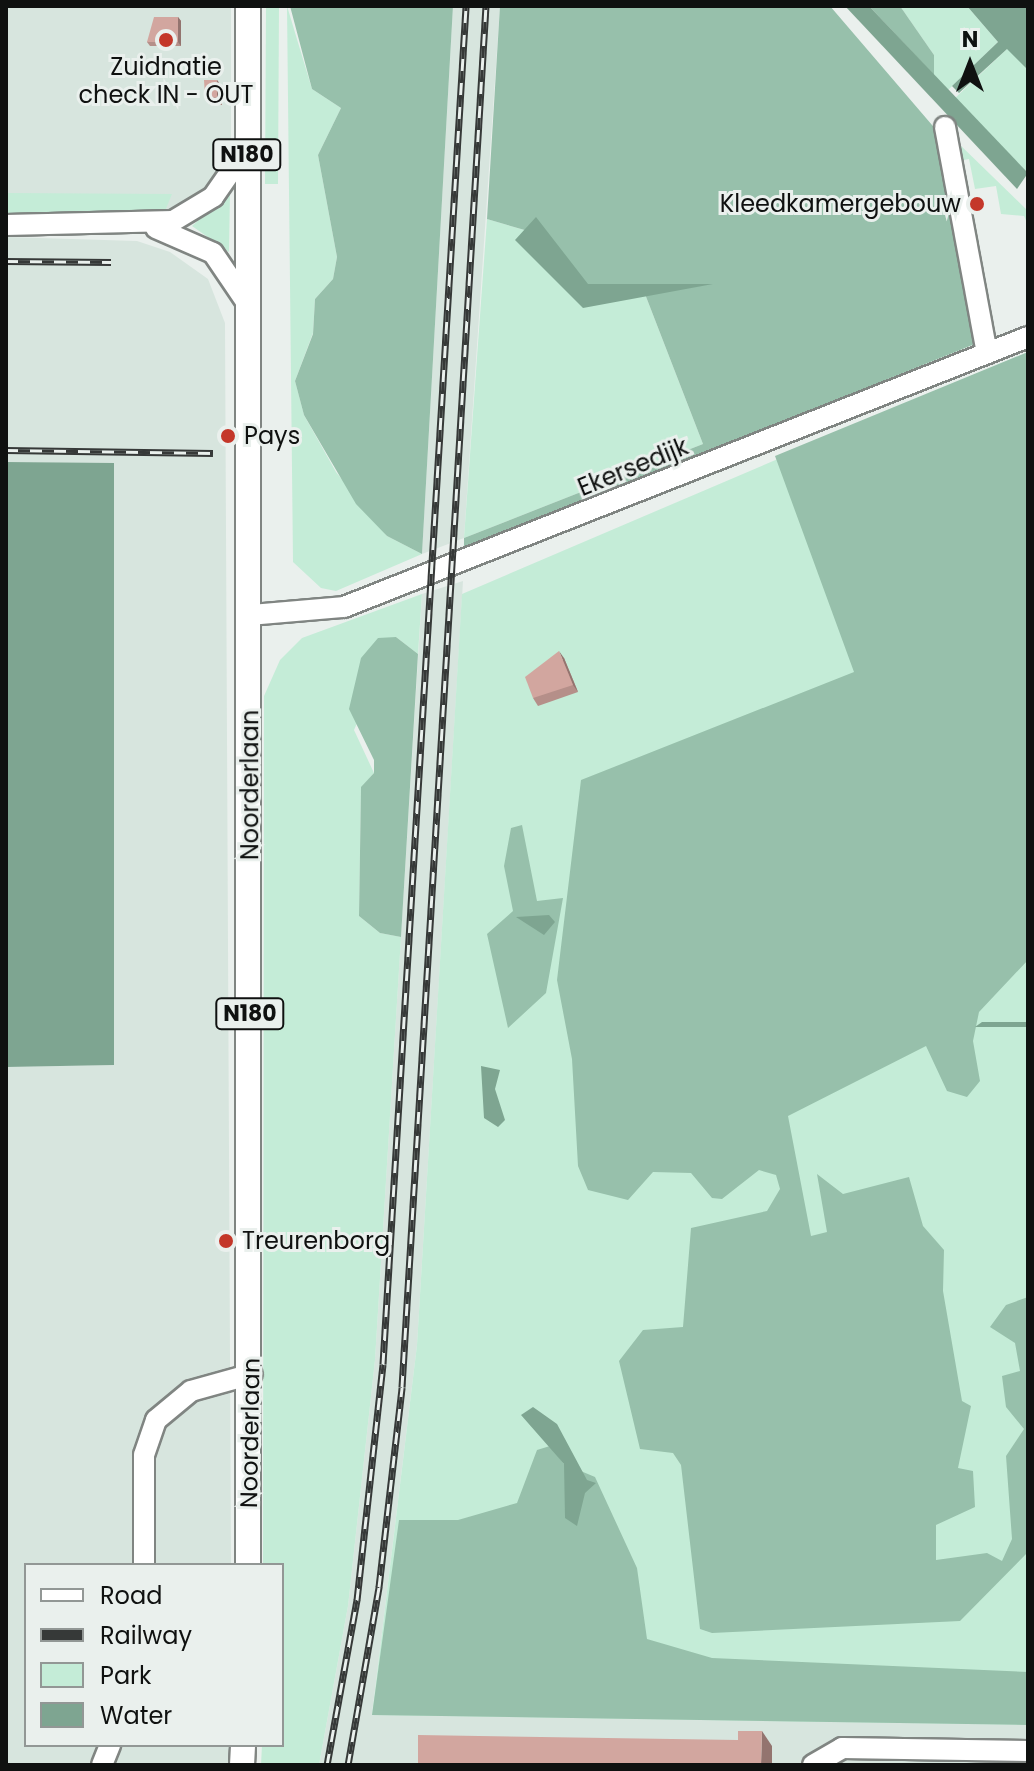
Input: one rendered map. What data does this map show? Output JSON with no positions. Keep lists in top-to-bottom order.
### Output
{
  "streets": {
    "main road": ["N180", "Noorderlaan"],
    "street": ["Ekersedijk"]
  },
  "crossings": [
    ["Ekersedijk", "Noorderlaan"]
  ],
  "places": [
    "Zuidnatie check IN - OUT",
    "Kleedkamergebouw",
    "Pays",
    "Treurenborg"
  ],
  "legend": [
    "Road",
    "Railway",
    "Park",
    "Water"
  ],
  "north": "top"
}
